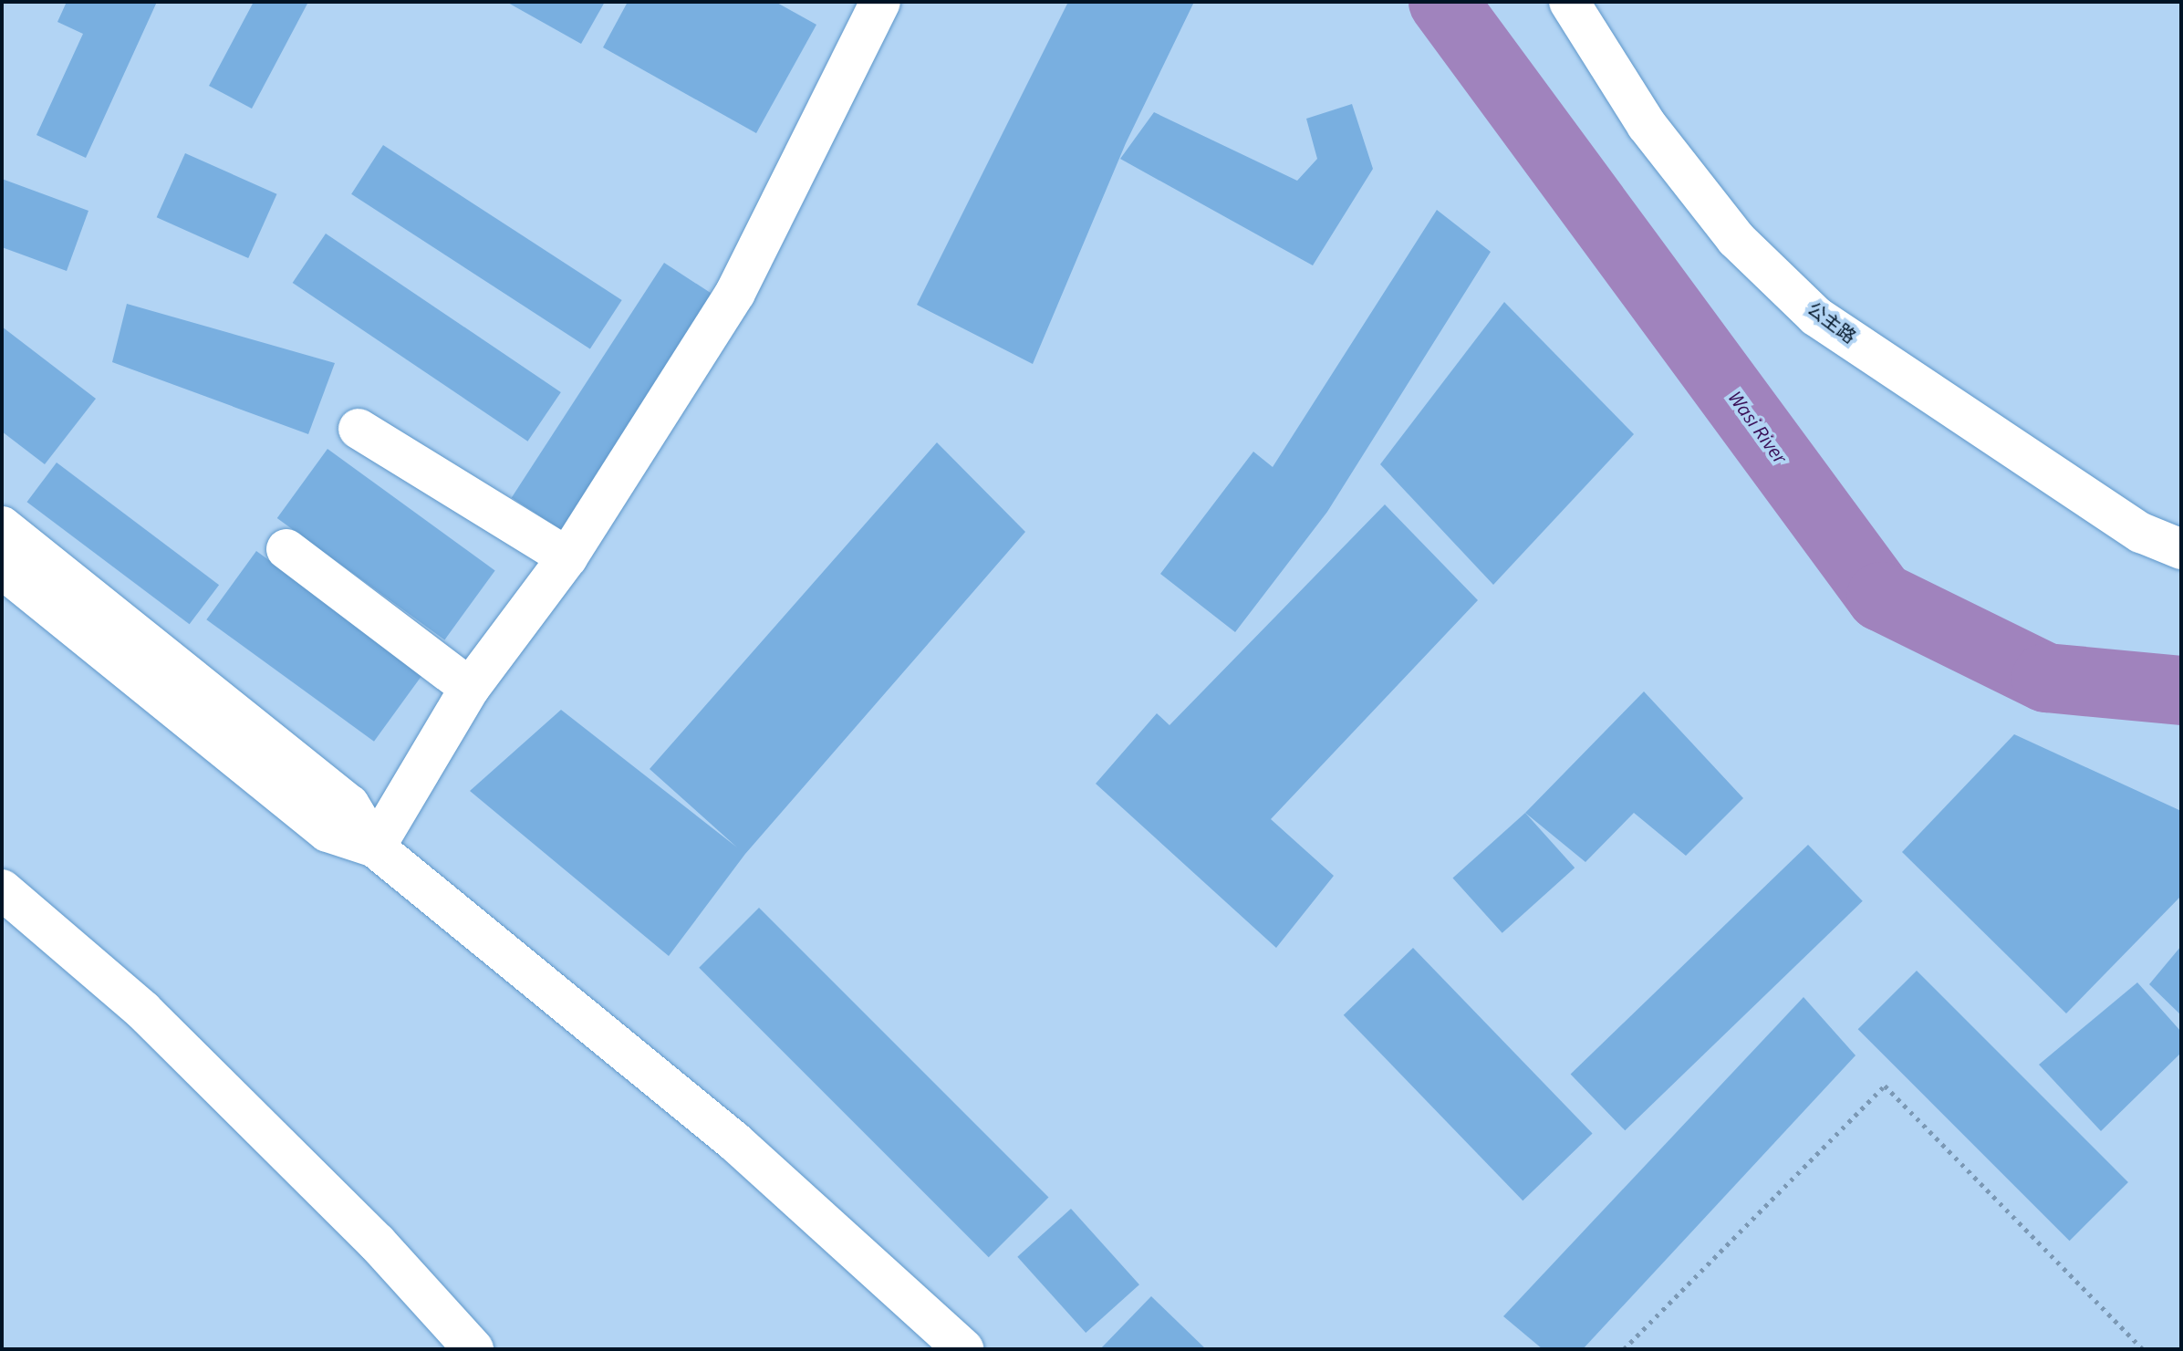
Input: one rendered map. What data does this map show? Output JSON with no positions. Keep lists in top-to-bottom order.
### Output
{
  "streets": {
    "main road": ["公主路"]
  },
  "water": ["Wasi River"]
}
